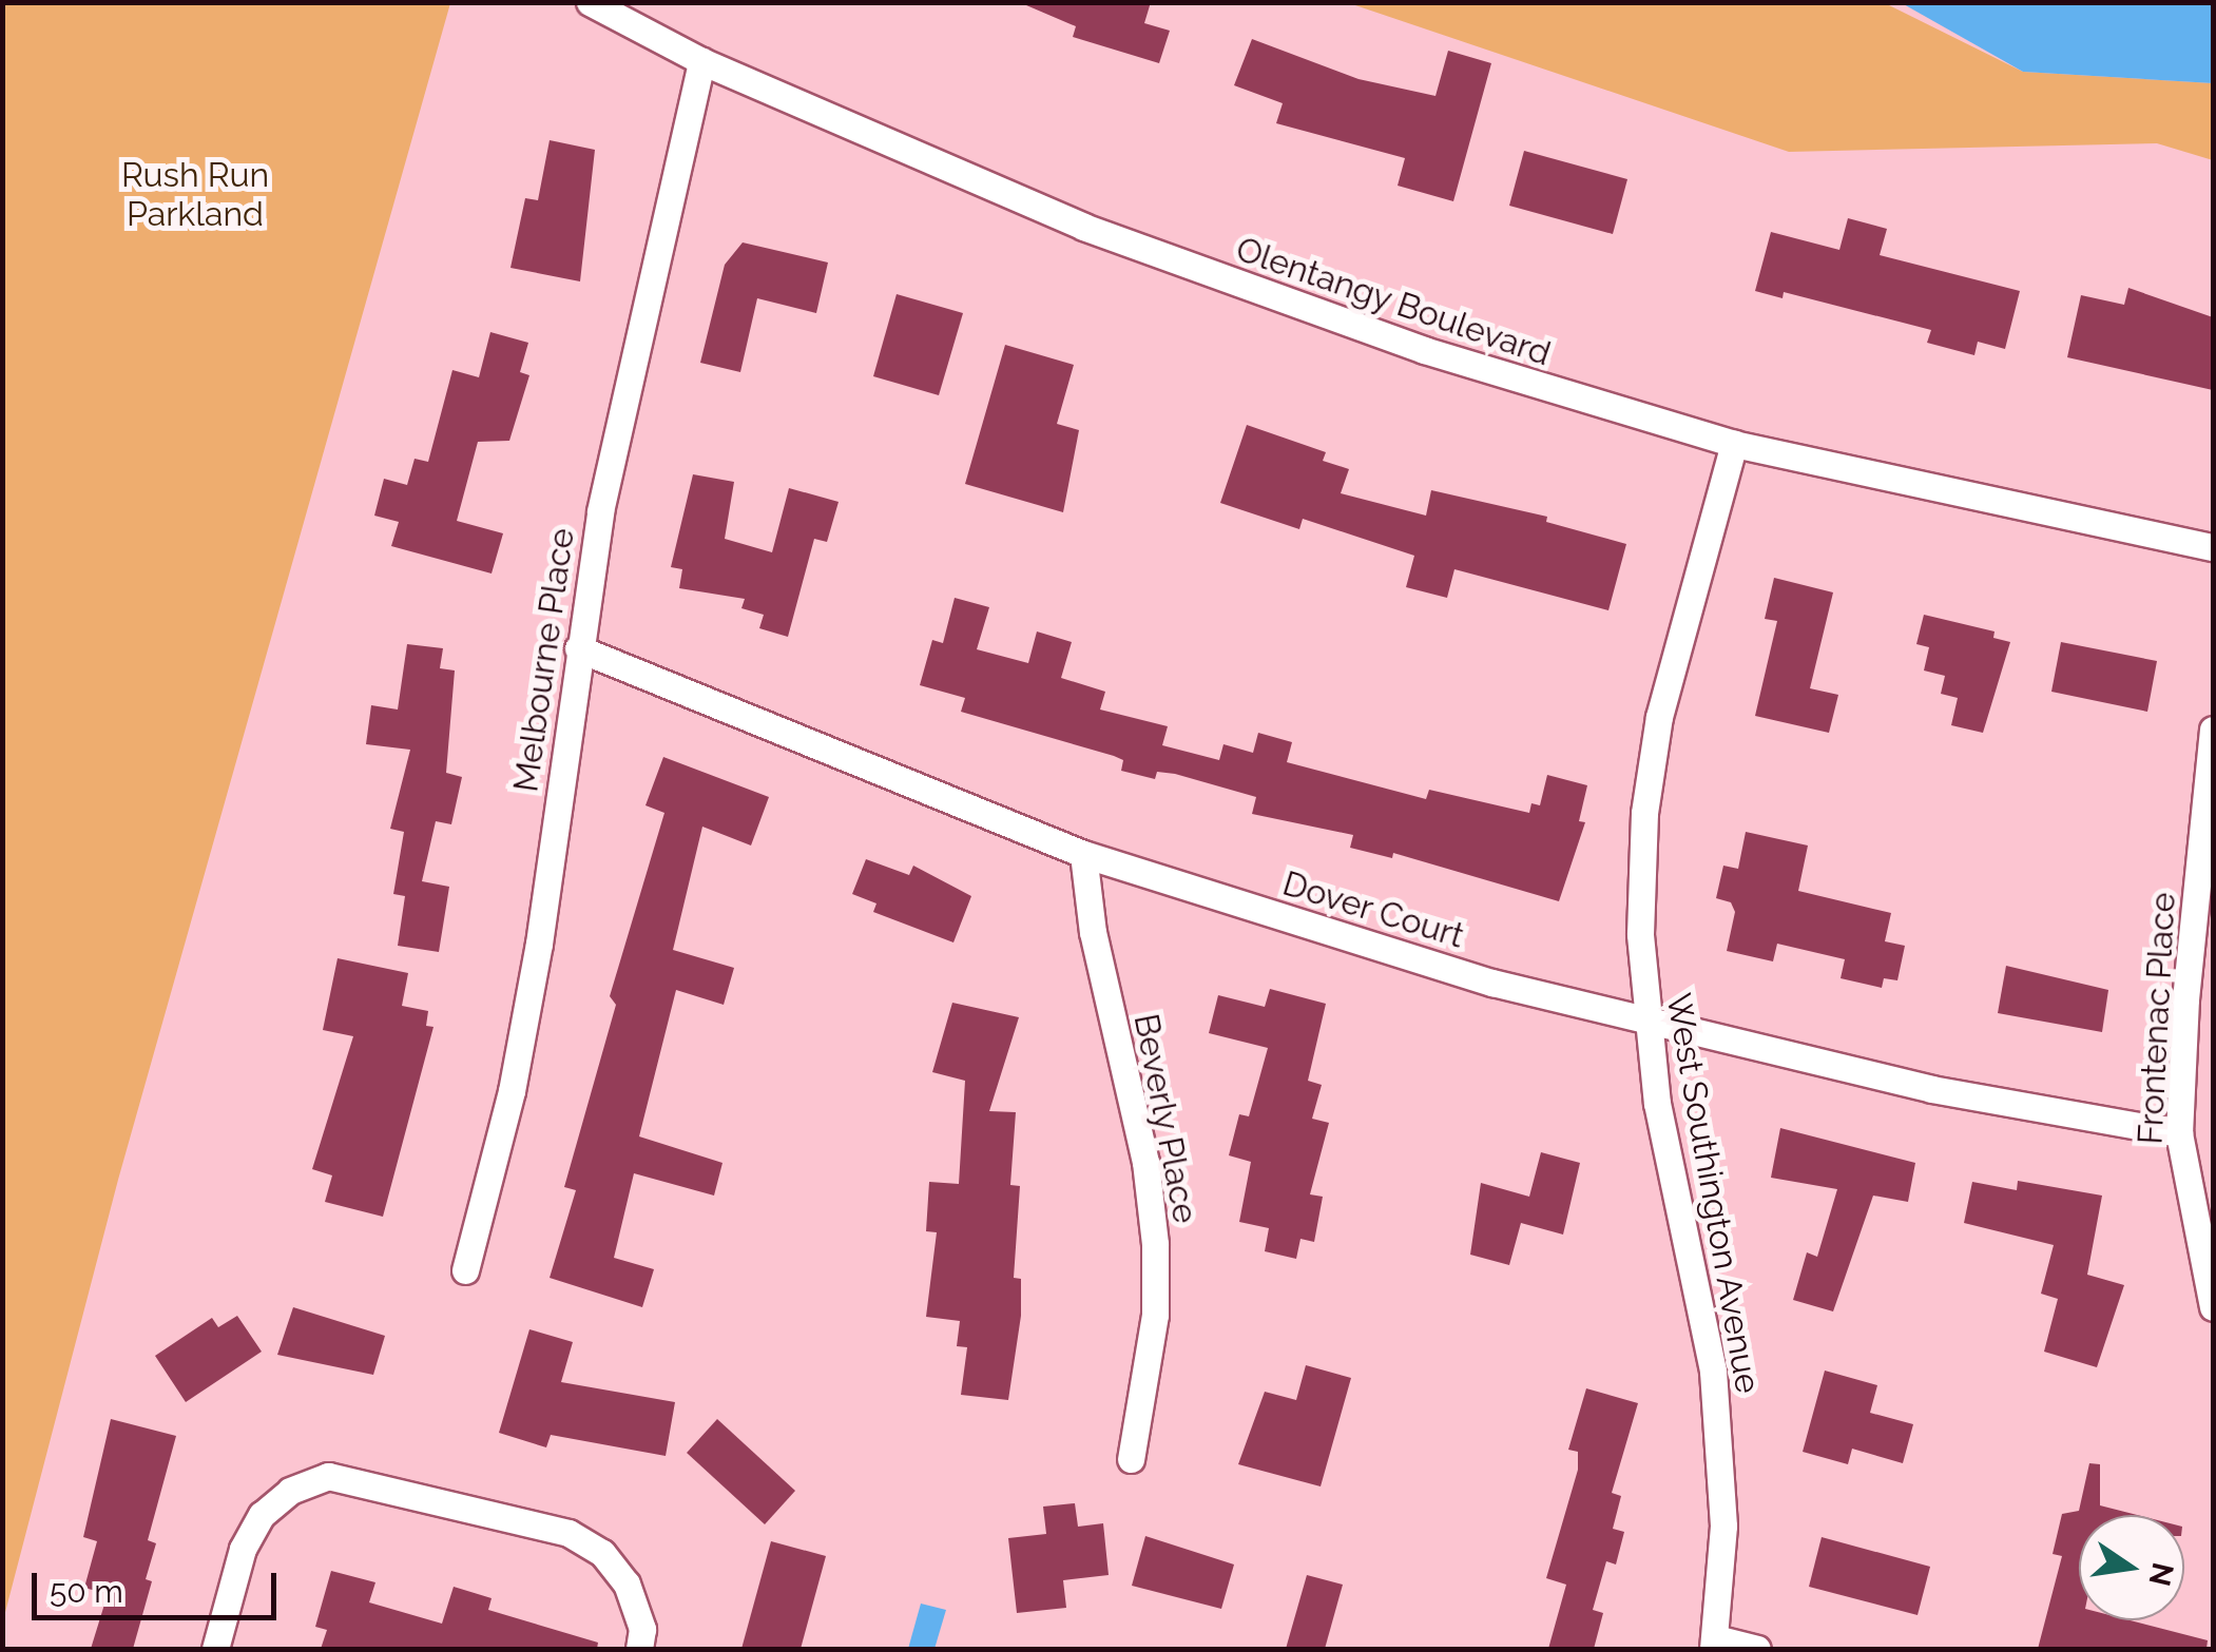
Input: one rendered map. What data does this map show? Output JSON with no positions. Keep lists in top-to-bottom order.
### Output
{
  "streets": {
    "street": [
      "Olentangy Boulevard",
      "Melbourne Place",
      "Dover Court",
      "Frontenac Place",
      "Beverly Place",
      "West Southington Avenue"
    ]
  },
  "crossings": [
    ["Olentangy Boulevard", "Melbourne Place"],
    ["Olentangy Boulevard", "West Southington Avenue"],
    ["Melbourne Place", "Dover Court"],
    ["Dover Court", "Frontenac Place"],
    ["Dover Court", "Beverly Place"],
    ["Dover Court", "West Southington Avenue"]
  ],
  "parks": ["Rush Run Parkland"],
  "scale_bar": "50 m",
  "north": "right"
}
